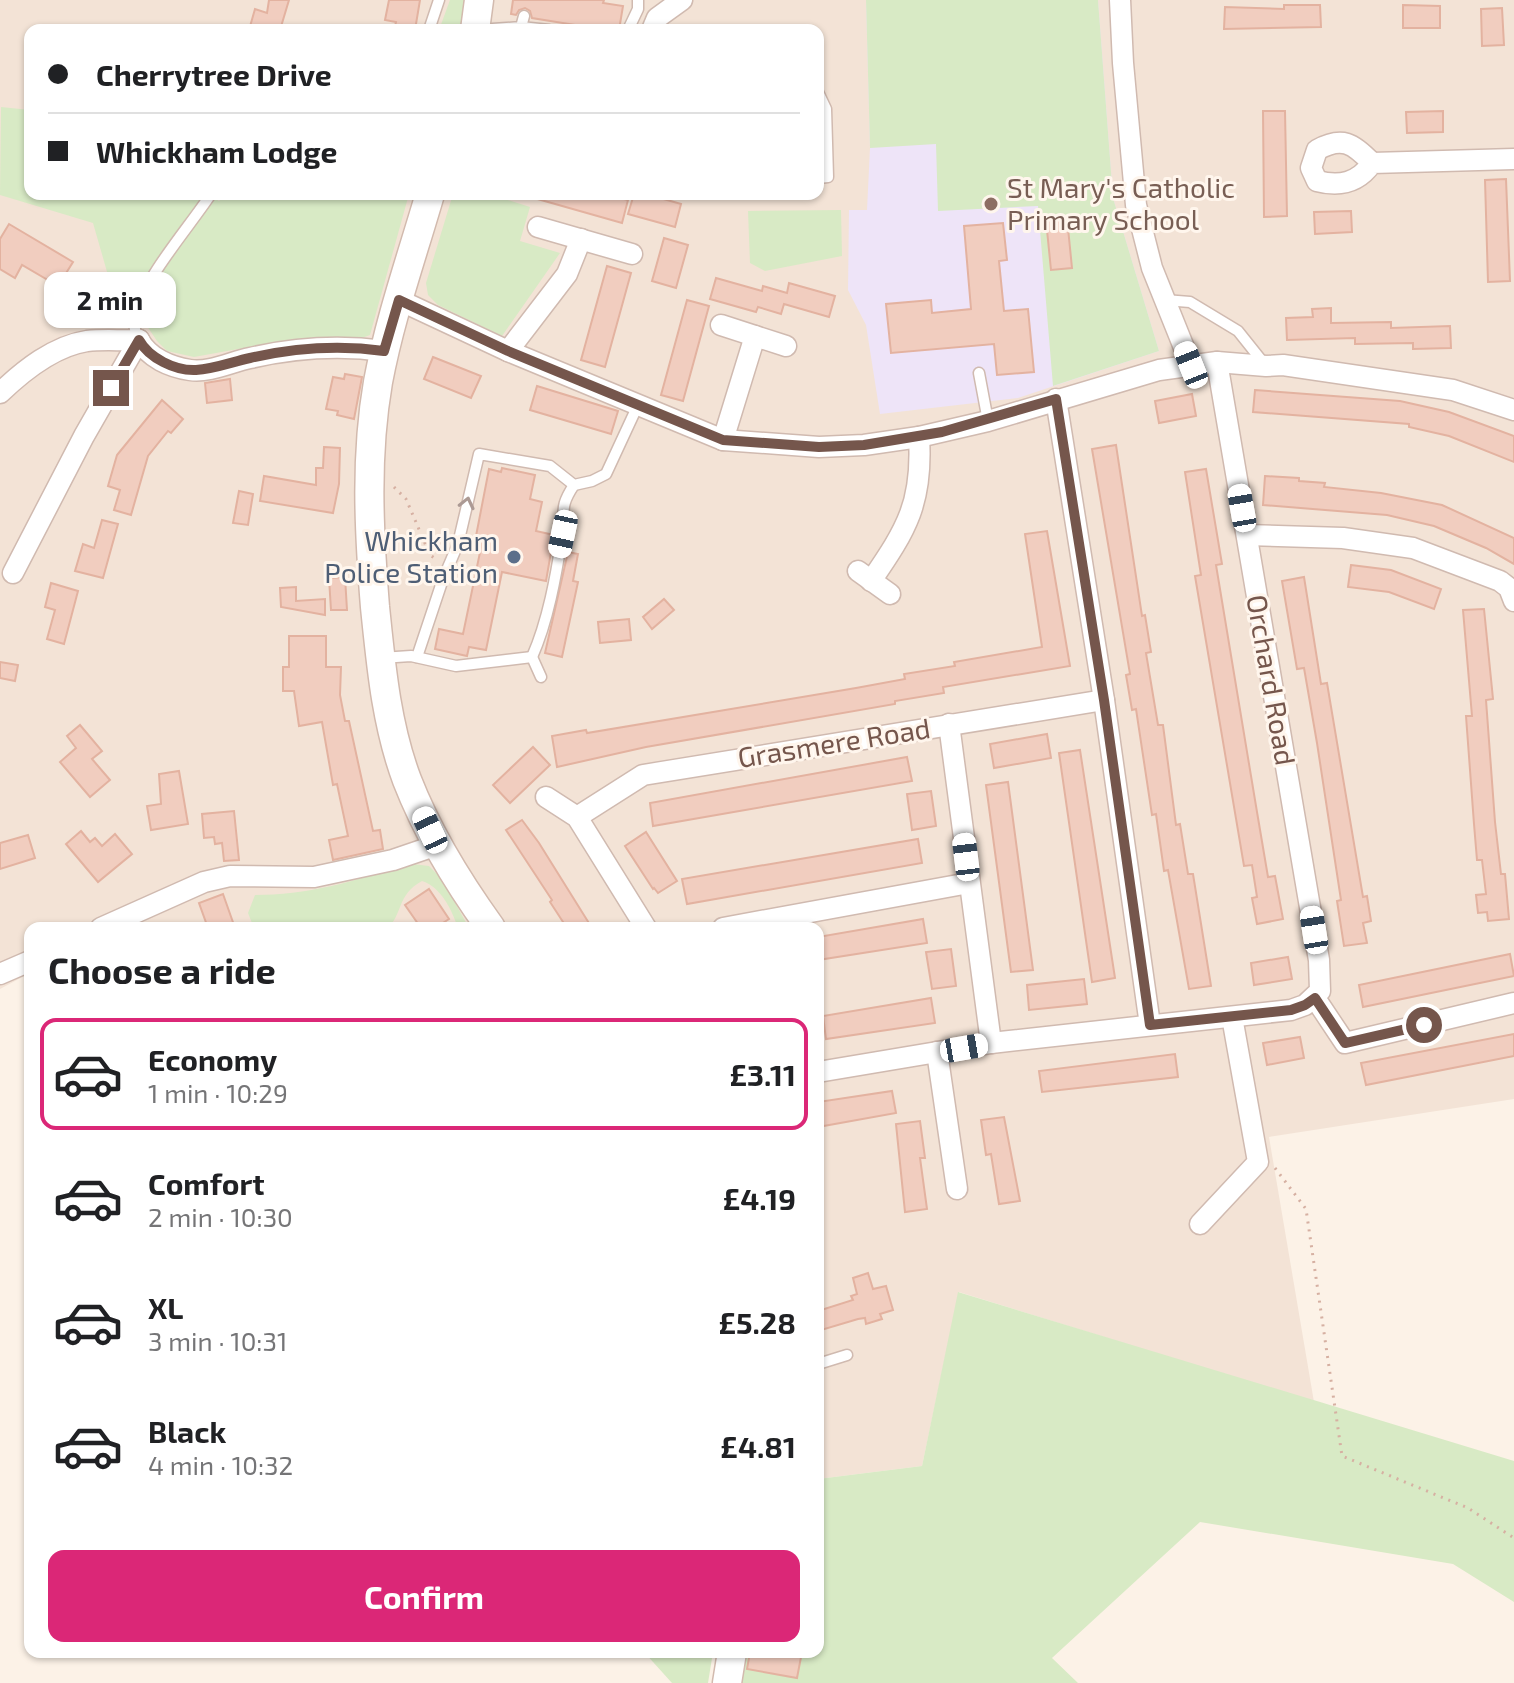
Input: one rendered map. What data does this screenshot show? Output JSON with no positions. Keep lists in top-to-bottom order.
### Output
{
  "streets": {
    "street": ["Orchard Road", "Grasmere Road"]
  },
  "places": ["St Mary's Catholic Primary School", "Whickham Police Station"],
  "page": {
    "banner": ["Cherrytree Drive", "Whickham Lodge"],
    "bubble": "2 min",
    "heading": "Choose a ride",
    "list": [
      {
        "name": "Economy",
        "note": "1 min · 10:29",
        "value": "£3.11"
      },
      {
        "name": "Comfort",
        "note": "2 min · 10:30",
        "value": "£4.19"
      },
      {
        "name": "XL",
        "note": "3 min · 10:31",
        "value": "£5.28"
      },
      {
        "name": "Black",
        "note": "4 min · 10:32",
        "value": "£4.81"
      }
    ],
    "buttons": "Confirm"
  }
}
